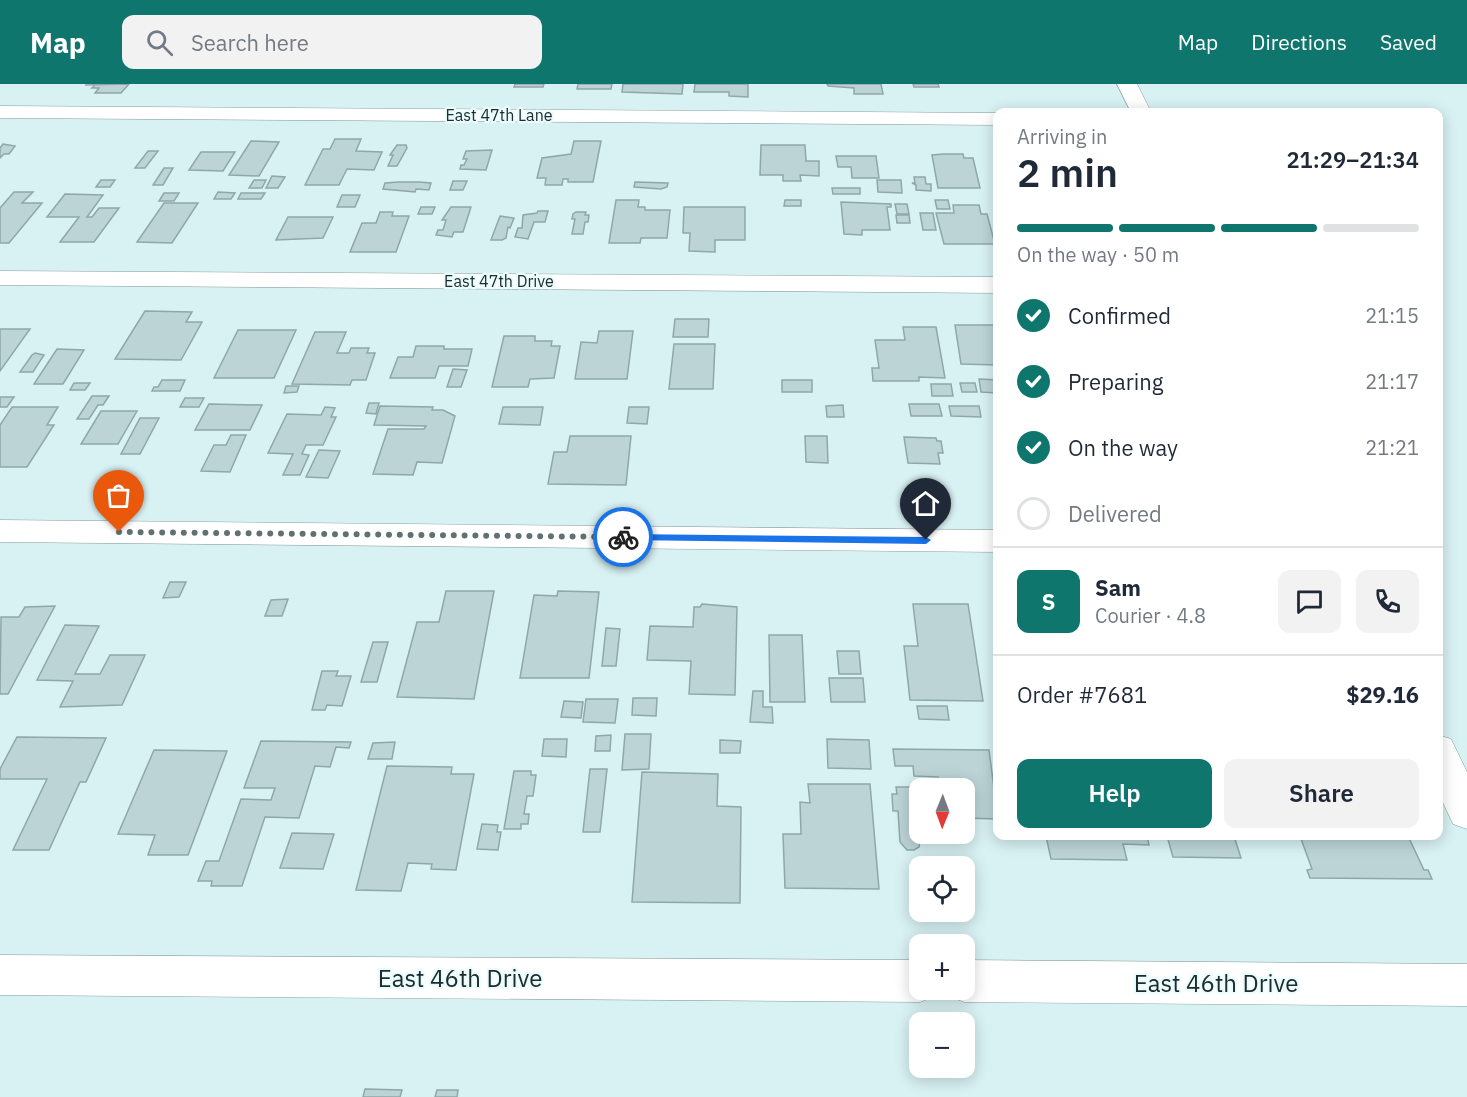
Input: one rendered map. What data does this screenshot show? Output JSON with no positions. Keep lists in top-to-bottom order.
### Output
{
  "streets": {
    "street": ["East 47th Lane", "East 47th Drive", "East 46th Drive"]
  },
  "north": "bottom",
  "page": {
    "header": "Map",
    "search": "Search here",
    "nav": ["Map", "Directions", "Saved"],
    "heading": ["2 min", "Arriving in", "21:29–21:34"],
    "panel": [
      "Sam",
      "Courier · 4.8",
      "Order #7681",
      "$29.16"
    ],
    "bar": "On the way · 50 m",
    "list": [
      ["Confirmed", "21:15"],
      ["Preparing", "21:17"],
      ["On the way", "21:21"],
      "Delivered"
    ],
    "round": "S",
    "buttons": ["Help", "Share"],
    "map_buttons": ["+", "−"]
  }
}
